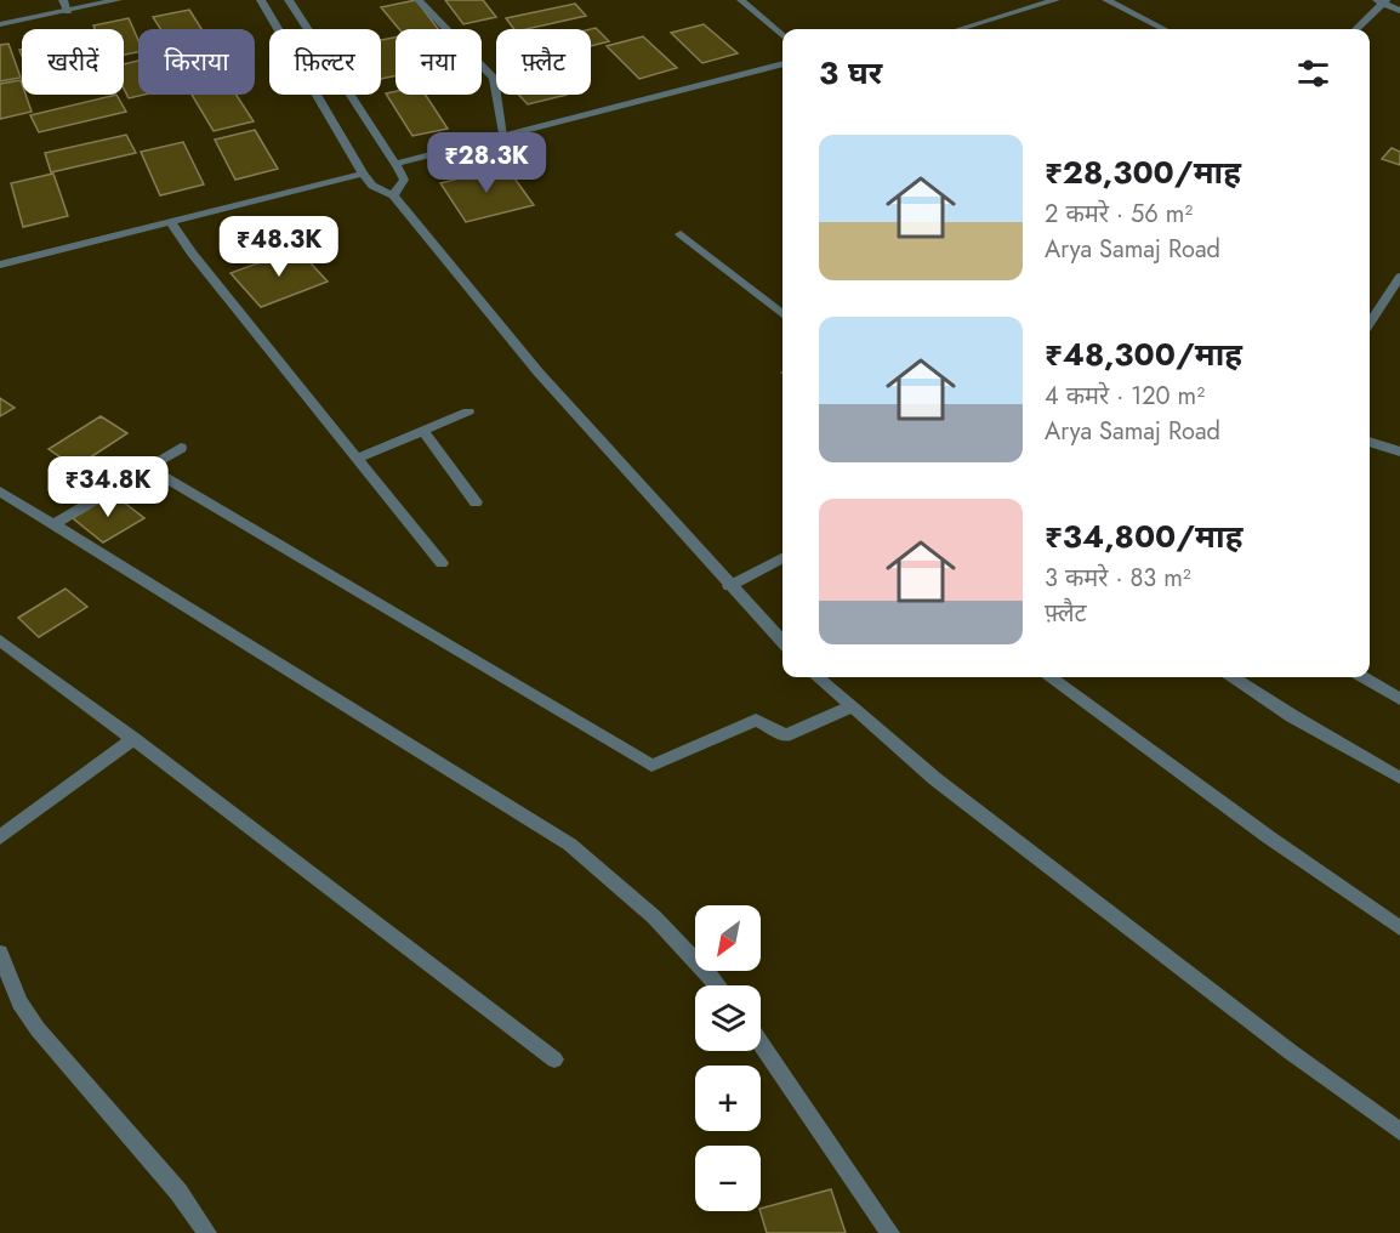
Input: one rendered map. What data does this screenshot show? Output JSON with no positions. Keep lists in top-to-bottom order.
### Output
{
  "north": "bottom left",
  "page": {
    "chip": [
      "खरीदें",
      "किराया",
      "फ़िल्टर",
      "नया",
      "फ़्लैट"
    ],
    "heading": "3 घर",
    "list": [
      {
        "name": "₹28,300/माह",
        "note": "2 कमरे · 56 m² · Arya Samaj Road"
      },
      {
        "name": "₹48,300/माह",
        "note": "4 कमरे · 120 m² · Arya Samaj Road"
      },
      {
        "name": "₹34,800/माह",
        "note": "3 कमरे · 83 m² · फ़्लैट"
      }
    ],
    "price": ["₹28.3K", "₹48.3K", "₹34.8K"],
    "map_buttons": ["+", "−"]
  }
}
